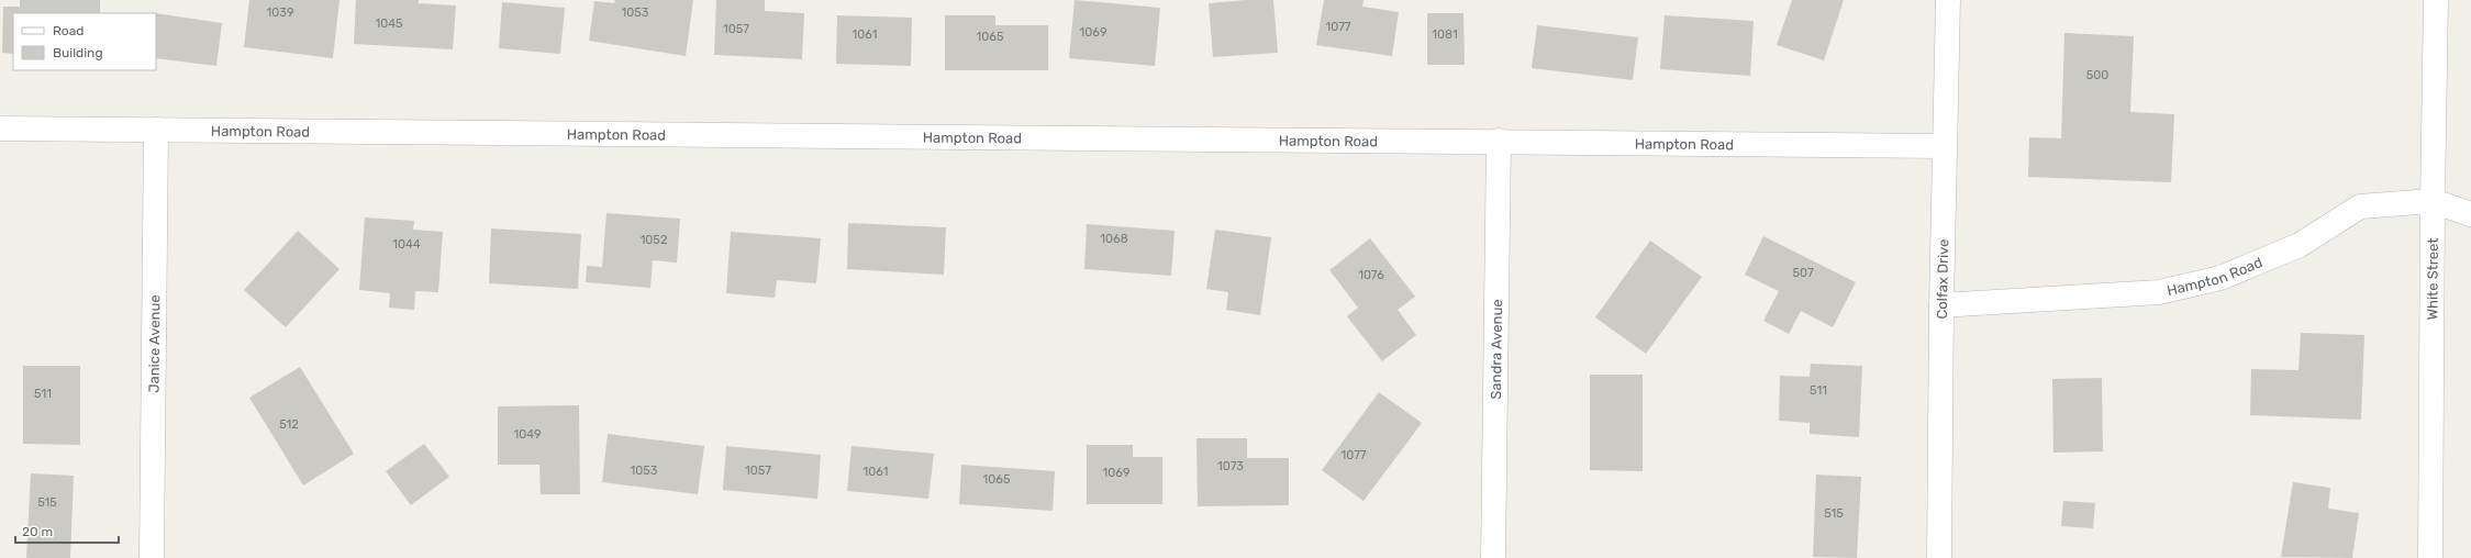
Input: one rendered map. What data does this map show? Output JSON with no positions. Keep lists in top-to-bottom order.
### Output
{
  "streets": {
    "street": [
      "Hampton Road",
      "Colfax Drive",
      "White Street",
      "Janice Avenue",
      "Sandra Avenue"
    ]
  },
  "crossings": [
    ["Hampton Road", "Colfax Drive"],
    ["Hampton Road", "White Street"],
    ["Hampton Road", "Janice Avenue"],
    ["Hampton Road", "Sandra Avenue"]
  ],
  "house_numbers": [
    "1039",
    "1053",
    "1045",
    "1077",
    "1057",
    "1069",
    "1061",
    "1081",
    "1065",
    "500",
    "1068",
    "1052",
    "1044",
    "507",
    "1076",
    "511",
    "511",
    "512",
    "1049",
    "1077",
    "1073",
    "1053",
    "1057",
    "1061",
    "1069",
    "1065",
    "515",
    "515"
  ],
  "legend": ["Road", "Building"],
  "scale_bar": "20 m"
}
